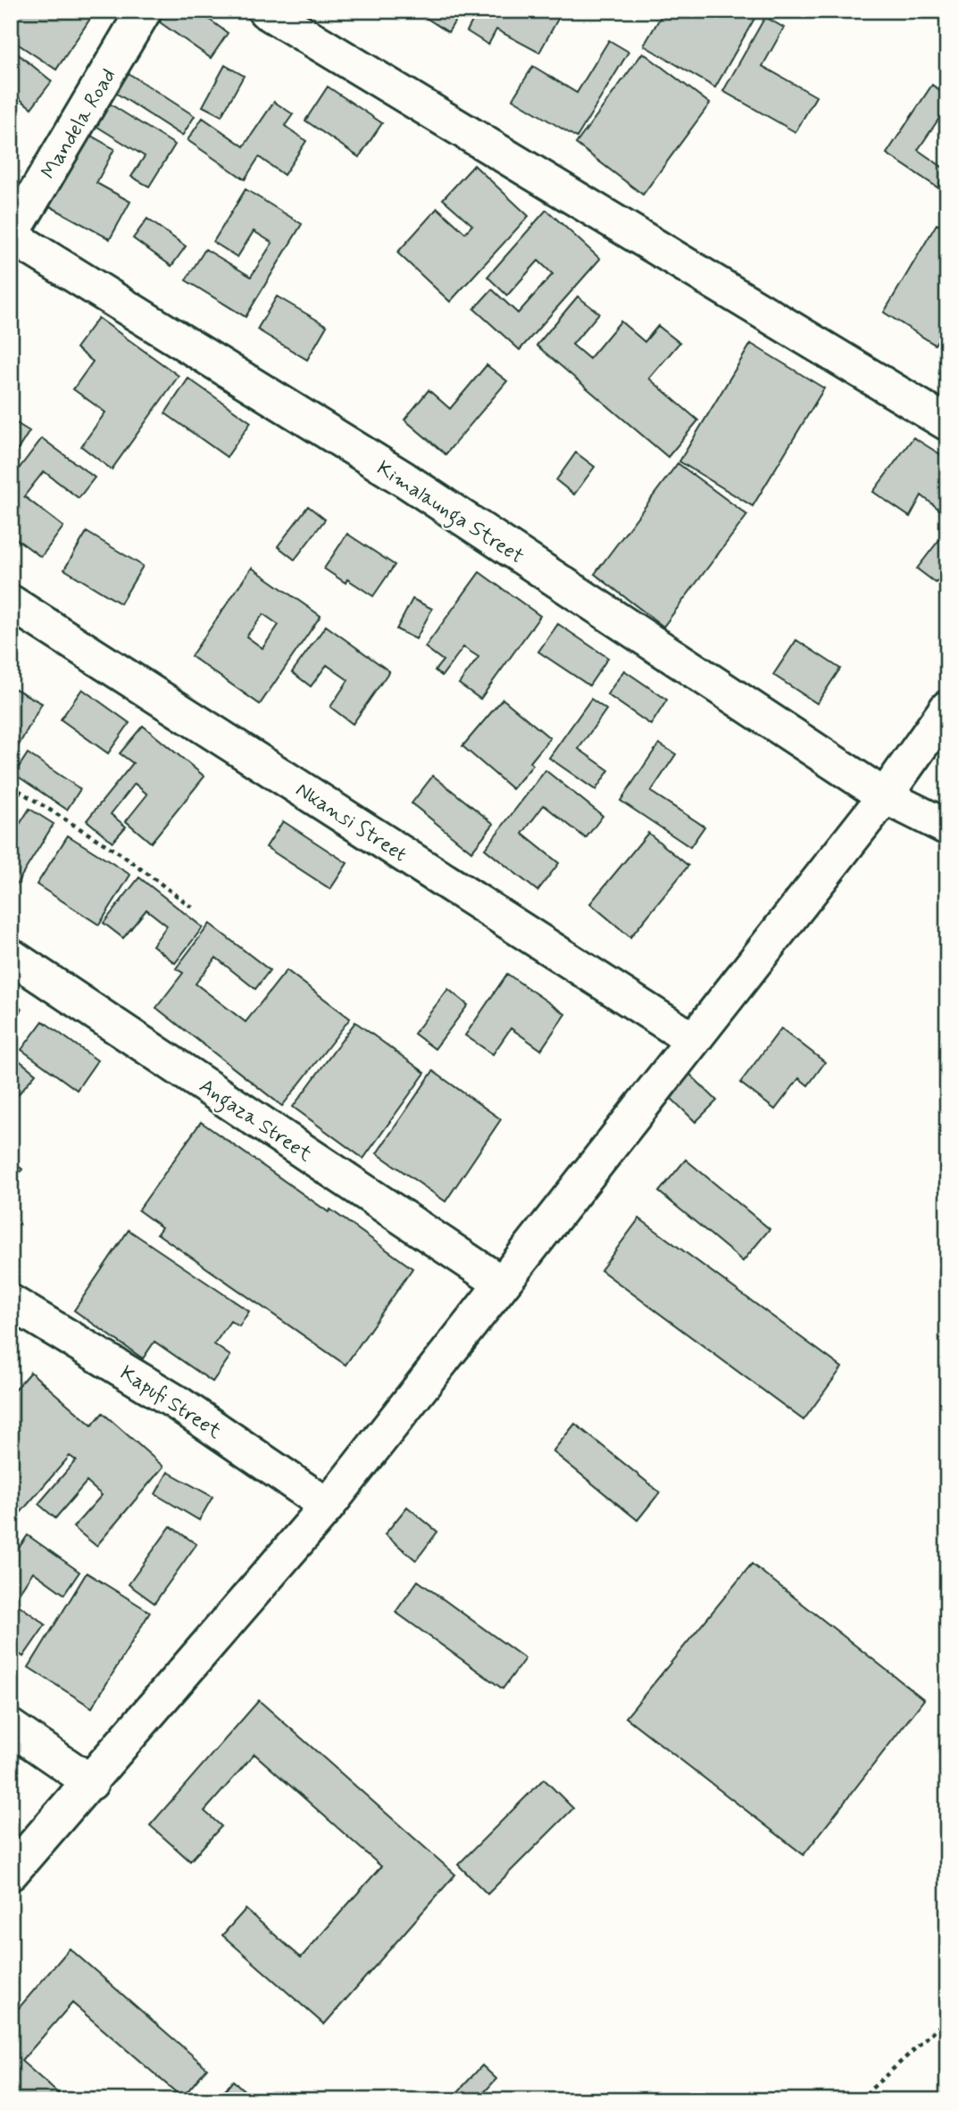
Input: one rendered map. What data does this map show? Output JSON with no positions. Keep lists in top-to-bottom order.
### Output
{
  "streets": {
    "street": [
      "Mandela Road",
      "Kimalaunga Street",
      "Nkansi Street",
      "Angaza Street",
      "Kapufi Street"
    ]
  },
  "crossings": [
    ["Mandela Road", "Kimalaunga Street"]
  ]
}
